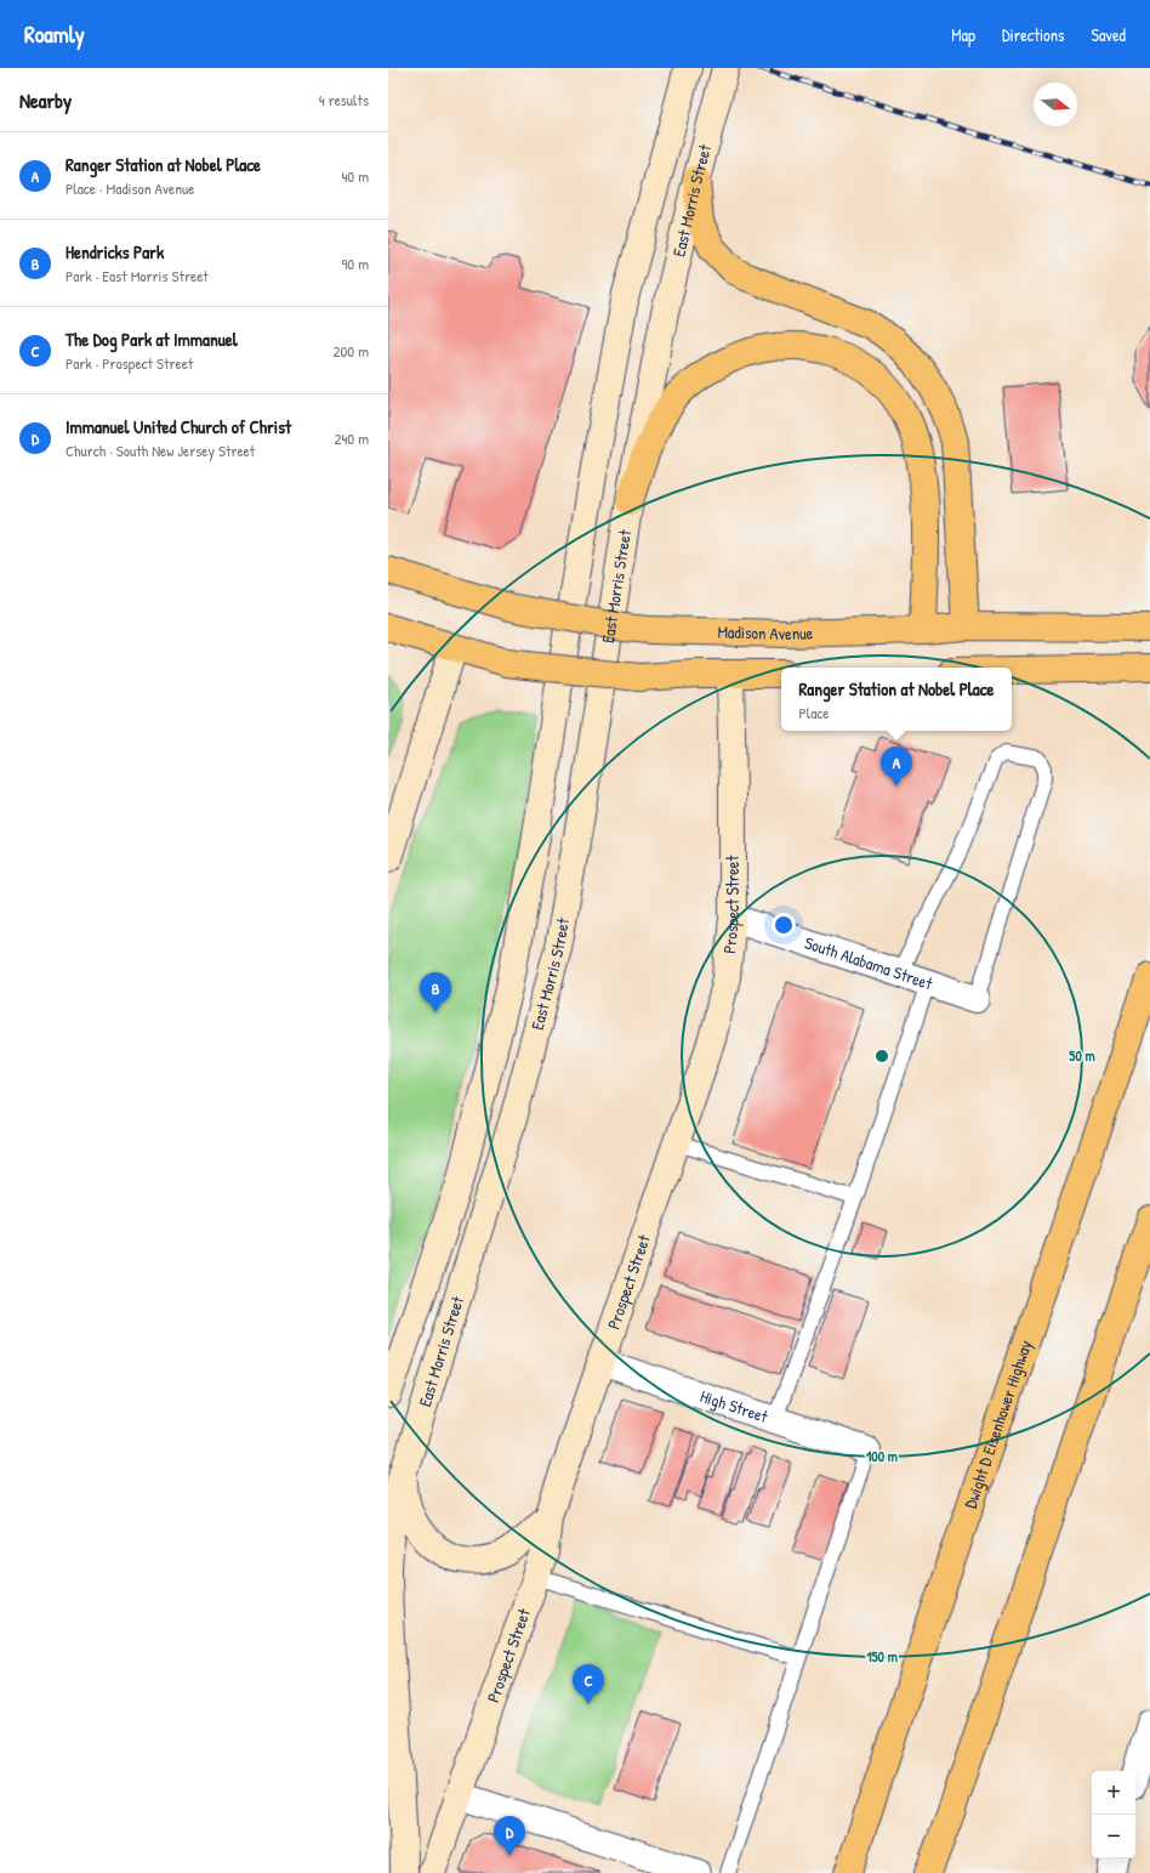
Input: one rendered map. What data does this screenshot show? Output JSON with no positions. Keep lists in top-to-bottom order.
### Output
{
  "streets": {
    "main road": [
      "East Morris Street",
      "Madison Avenue",
      "Prospect Street",
      "Dwight D Eisenhower Highway"
    ],
    "street": ["South Alabama Street", "High Street"]
  },
  "crossings": [
    ["Prospect Street", "South Alabama Street"],
    ["Prospect Street", "High Street"]
  ],
  "north": "right",
  "page": {
    "header": "Roamly",
    "nav": ["Map", "Directions", "Saved"],
    "heading": ["Nearby", "4 results"],
    "list": [
      {
        "mark": "A",
        "name": "Ranger Station at Nobel Place",
        "note": "Place · Madison Avenue",
        "value": "40 m"
      },
      {
        "mark": "B",
        "name": "Hendricks Park",
        "note": "Park · East Morris Street",
        "value": "90 m"
      },
      {
        "mark": "C",
        "name": "The Dog Park at Immanuel",
        "note": "Park · Prospect Street",
        "value": "200 m"
      },
      {
        "mark": "D",
        "name": "Immanuel United Church of Christ",
        "note": "Church · South New Jersey Street",
        "value": "240 m"
      }
    ],
    "popup": ["Ranger Station at Nobel Place", "Place"],
    "pins": [
      "A",
      "B",
      "C",
      "D"
    ],
    "map_buttons": ["+", "−"]
  },
  "rings": ["50 m", "100 m", "150 m"]
}
